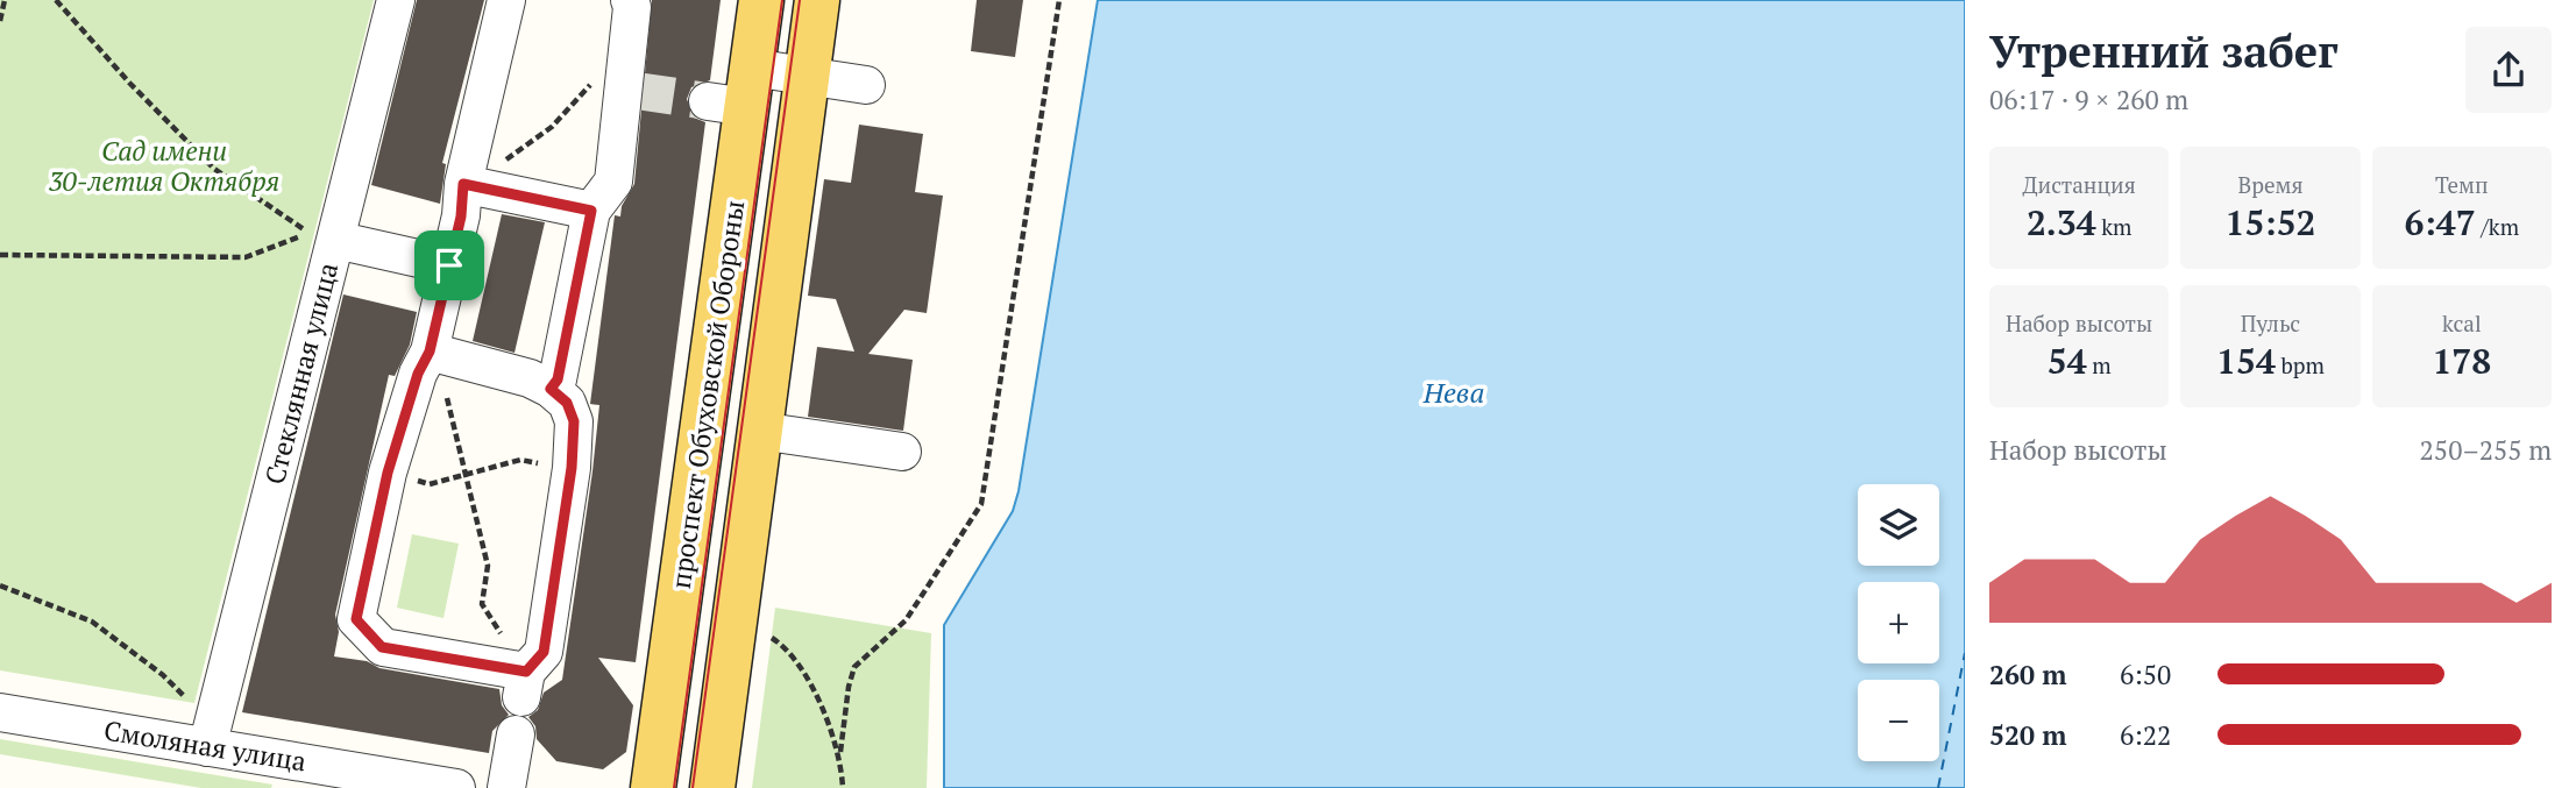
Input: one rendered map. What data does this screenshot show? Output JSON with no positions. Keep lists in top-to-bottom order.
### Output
{
  "streets": {
    "main road": ["проспект Обуховской Обороны"],
    "street": ["Стеклянная улица", "Смоляная улица"]
  },
  "crossings": [
    ["Стеклянная улица", "Смоляная улица"]
  ],
  "water": ["Нева"],
  "parks": ["Сад имени 30-летия Октября"],
  "page": {
    "heading": ["Утренний забег", "06:17 · 9 × 260 m"],
    "stats": [
      ["Дистанция", "2.34 km"],
      ["Время", "15:52"],
      ["Темп", "6:47 /km"],
      ["Набор высоты", "54 m"],
      ["Пульс", "154 bpm"],
      ["kcal", "178"]
    ],
    "chart": ["Набор высоты", "250–255 m"],
    "map_buttons": ["+", "−"],
    "list": [
      {
        "name": "260 m",
        "note": "6:50"
      },
      {
        "name": "520 m",
        "note": "6:22"
      }
    ]
  }
}
